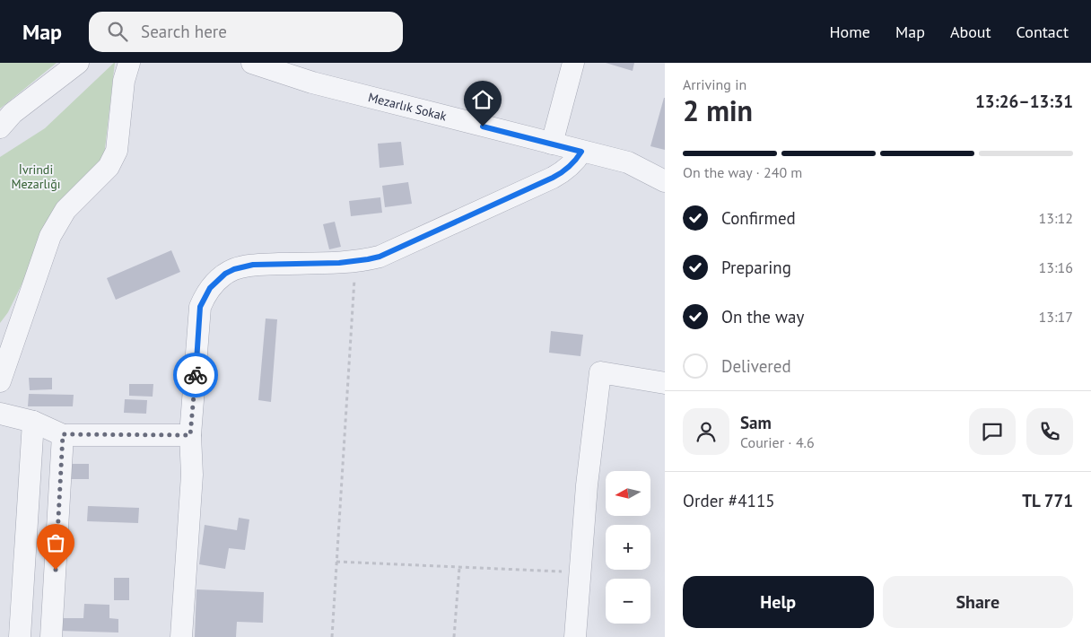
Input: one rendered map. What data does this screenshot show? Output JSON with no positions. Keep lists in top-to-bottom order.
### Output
{
  "streets": {
    "street": ["Mezarlık Sokak"]
  },
  "parks": ["İvrindi Mezarlığı"],
  "north": "left",
  "page": {
    "header": "Map",
    "search": "Search here",
    "nav": [
      "Home",
      "Map",
      "About",
      "Contact"
    ],
    "heading": ["2 min", "Arriving in", "13:26–13:31"],
    "panel": [
      "Sam",
      "Courier · 4.6",
      "Order #4115",
      "TL 771"
    ],
    "bar": "On the way · 240 m",
    "list": [
      ["Confirmed", "13:12"],
      ["Preparing", "13:16"],
      ["On the way", "13:17"],
      "Delivered"
    ],
    "map_buttons": ["+", "−"],
    "buttons": ["Help", "Share"]
  }
}
